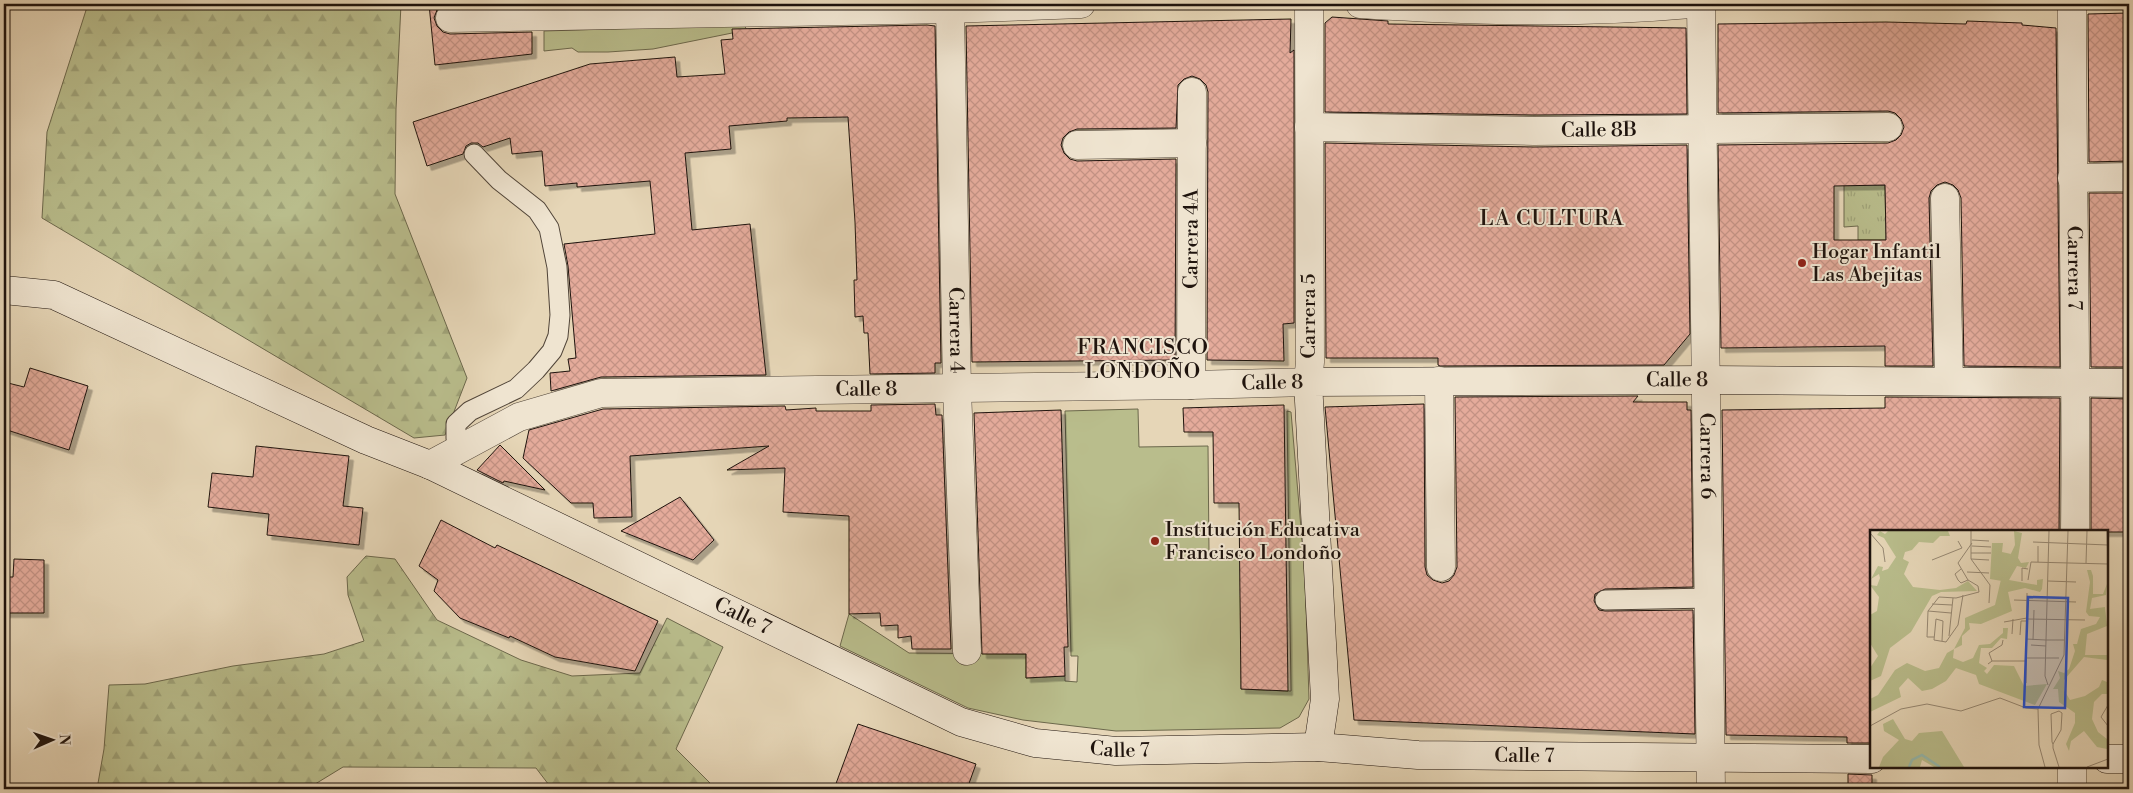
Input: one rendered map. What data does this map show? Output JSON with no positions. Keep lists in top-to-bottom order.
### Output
{
  "streets": {
    "street": [
      "Calle 8B",
      "Carrera 4A",
      "Carrera 7",
      "Carrera 5",
      "Carrera 4",
      "Calle 8",
      "Carrera 6",
      "Calle 7"
    ]
  },
  "crossings": [
    ["Calle 8B", "Carrera 5"],
    ["Calle 8B", "Carrera 6"],
    ["Carrera 4A", "Calle 8"],
    ["Carrera 7", "Calle 8"],
    ["Carrera 5", "Calle 8"],
    ["Carrera 5", "Calle 7"],
    ["Carrera 4", "Calle 8"],
    ["Calle 8", "Carrera 6"],
    ["Calle 8", "Calle 7"],
    ["Carrera 6", "Calle 7"]
  ],
  "districts": ["LA CULTURA", "FRANCISCO LONDOÑO"],
  "places": ["Hogar Infantil Las Abejitas", "Institución Educativa Francisco Londoño"],
  "north": "right"
}
